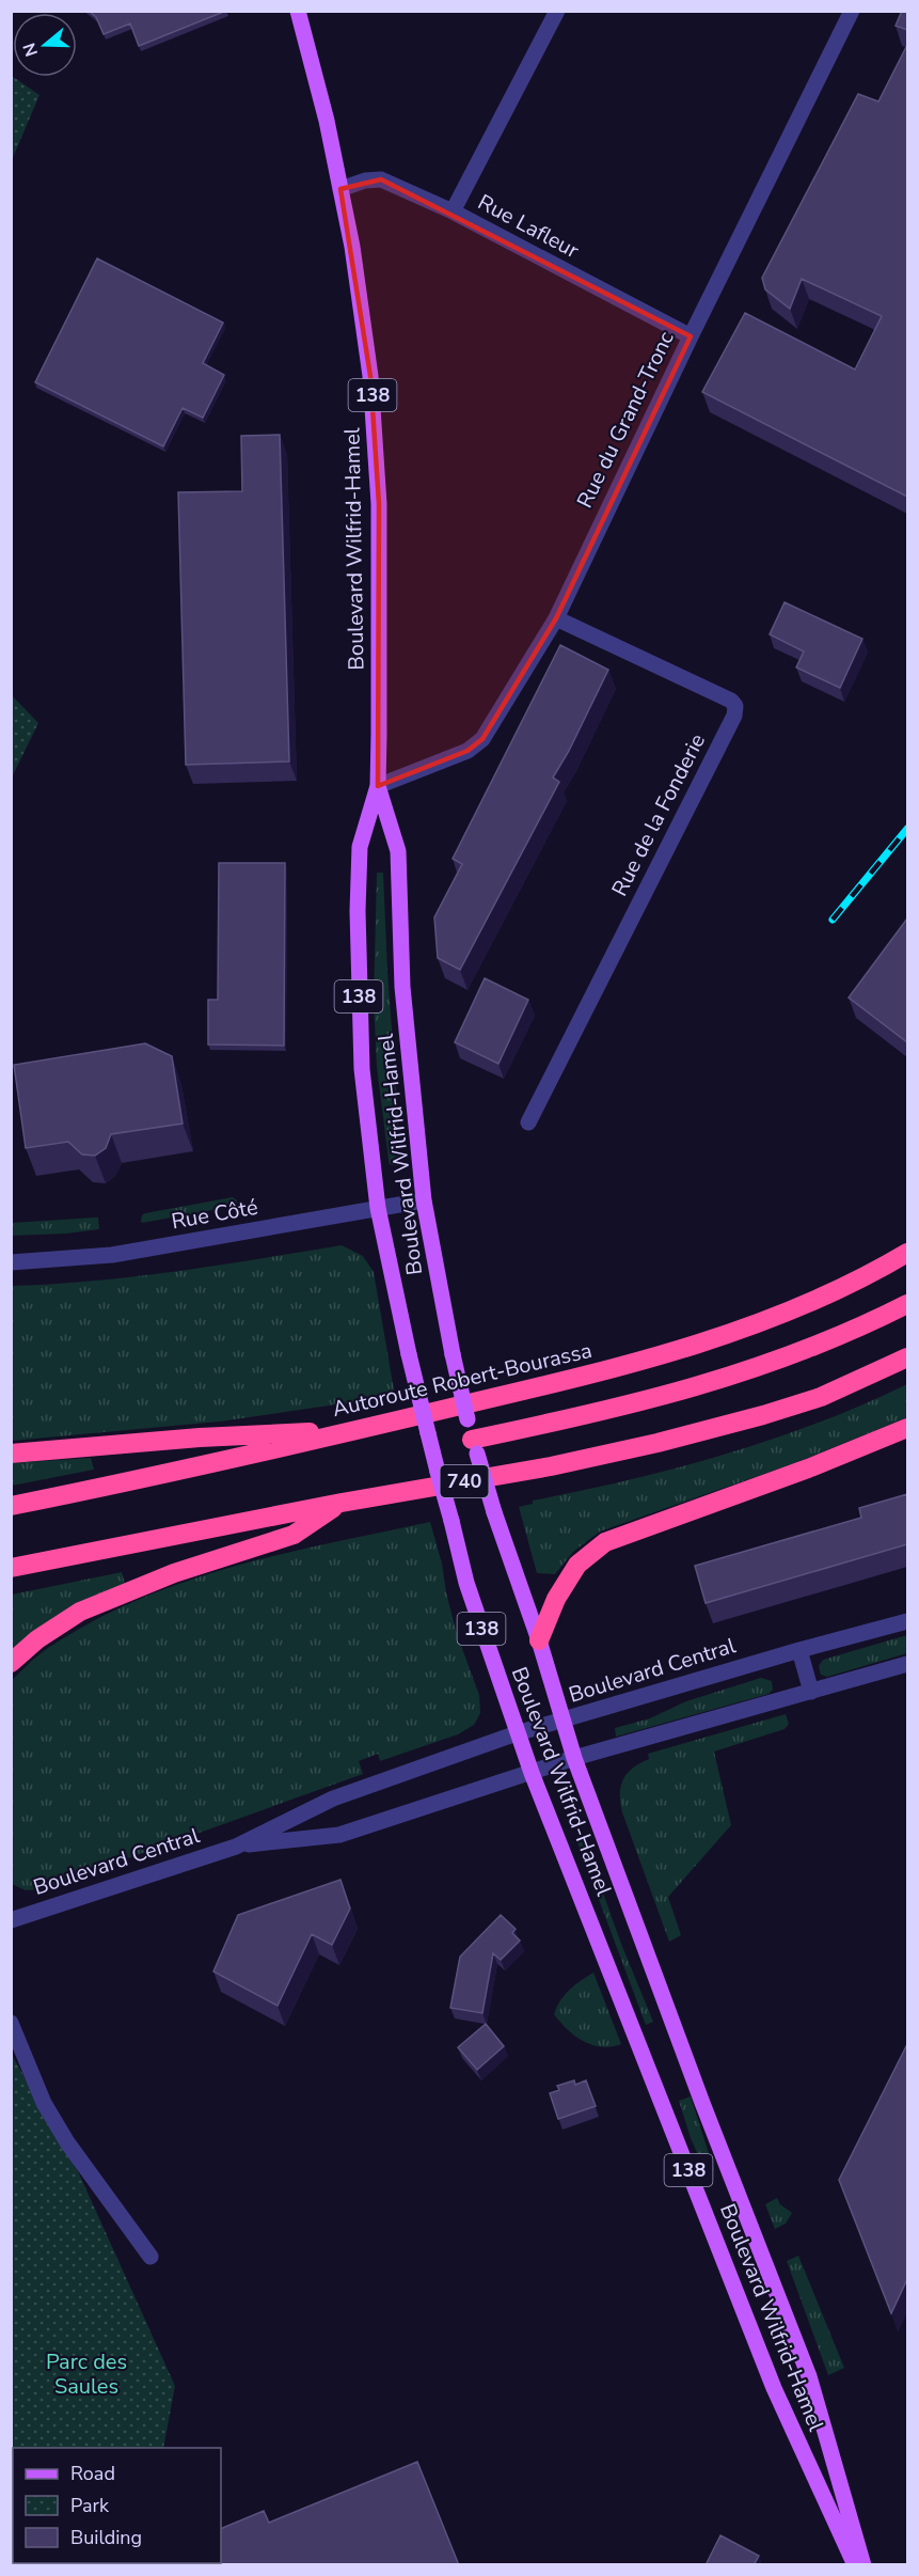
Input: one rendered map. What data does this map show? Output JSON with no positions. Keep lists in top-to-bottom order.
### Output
{
  "streets": {
    "highway": ["Autoroute Robert-Bourassa", "740"],
    "main road": ["138", "Boulevard Wilfrid-Hamel"],
    "street": [
      "Rue Lafleur",
      "Rue du Grand-Tronc",
      "Rue de la Fonderie",
      "Rue Côté",
      "Boulevard Central"
    ]
  },
  "crossings": [
    ["Rue Lafleur", "Rue du Grand-Tronc"],
    ["Rue Lafleur", "Boulevard Wilfrid-Hamel"],
    ["Rue du Grand-Tronc", "Boulevard Wilfrid-Hamel"],
    ["Rue du Grand-Tronc", "Rue de la Fonderie"],
    ["Boulevard Wilfrid-Hamel", "Rue Côté"],
    ["Boulevard Wilfrid-Hamel", "Boulevard Central"]
  ],
  "parks": ["Parc des Saules"],
  "legend": ["Road", "Park", "Building"],
  "north": "left"
}
